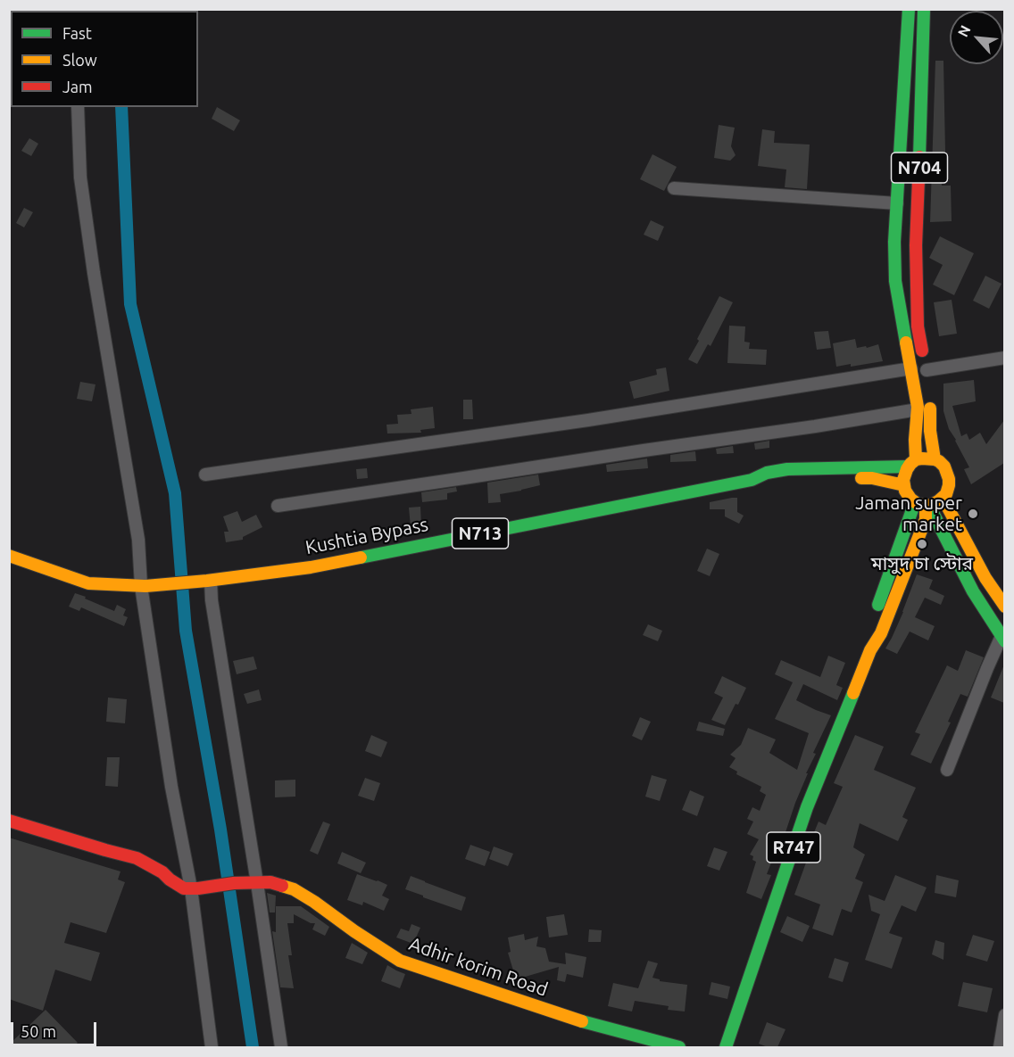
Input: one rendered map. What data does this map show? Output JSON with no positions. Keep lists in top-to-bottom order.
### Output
{
  "streets": {
    "main road": [
      "N704",
      "N713",
      "Kushtia Bypass",
      "R747",
      "Adhir korim Road"
    ]
  },
  "crossings": [
    ["Kushtia Bypass", "R747"]
  ],
  "places": ["Jaman super market", "মাসুদ চা স্টোর"],
  "legend": ["Fast", "Slow", "Jam"],
  "scale_bar": "50 m",
  "north": "top left"
}
